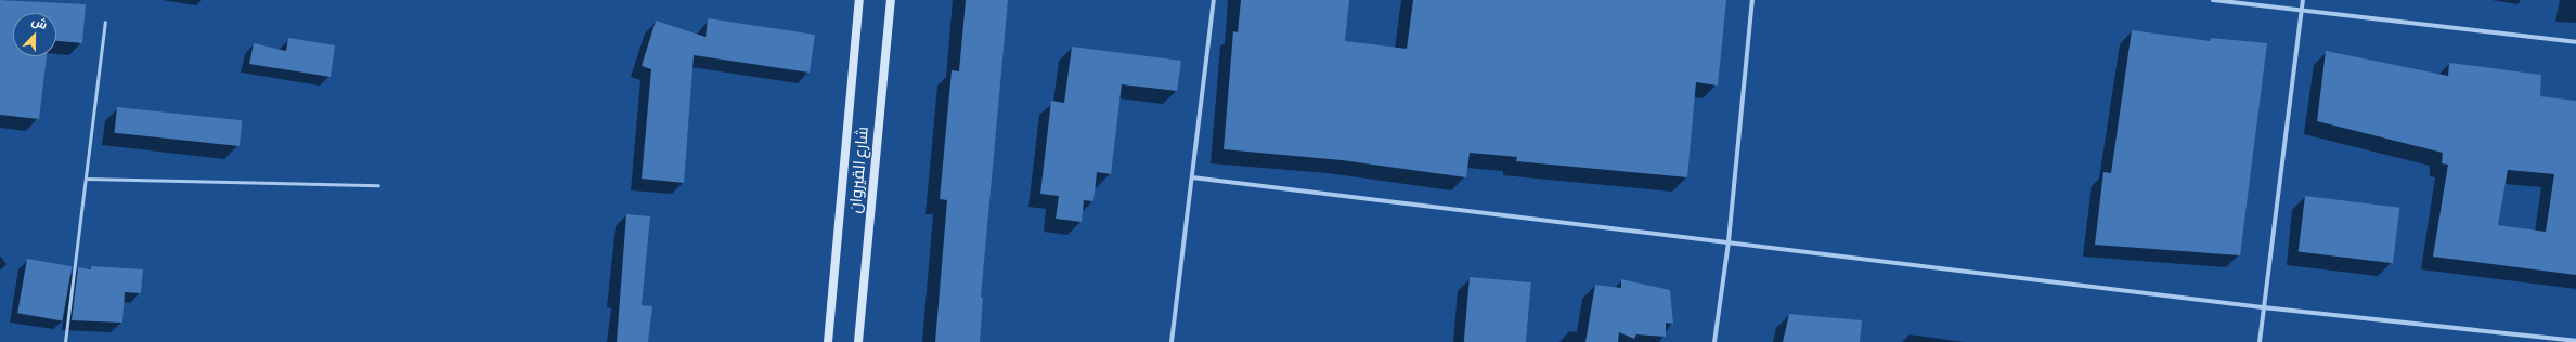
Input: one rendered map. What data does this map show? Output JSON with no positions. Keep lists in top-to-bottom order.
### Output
{
  "streets": {
    "main road": ["شارع القيروان"]
  },
  "north": "top"
}
